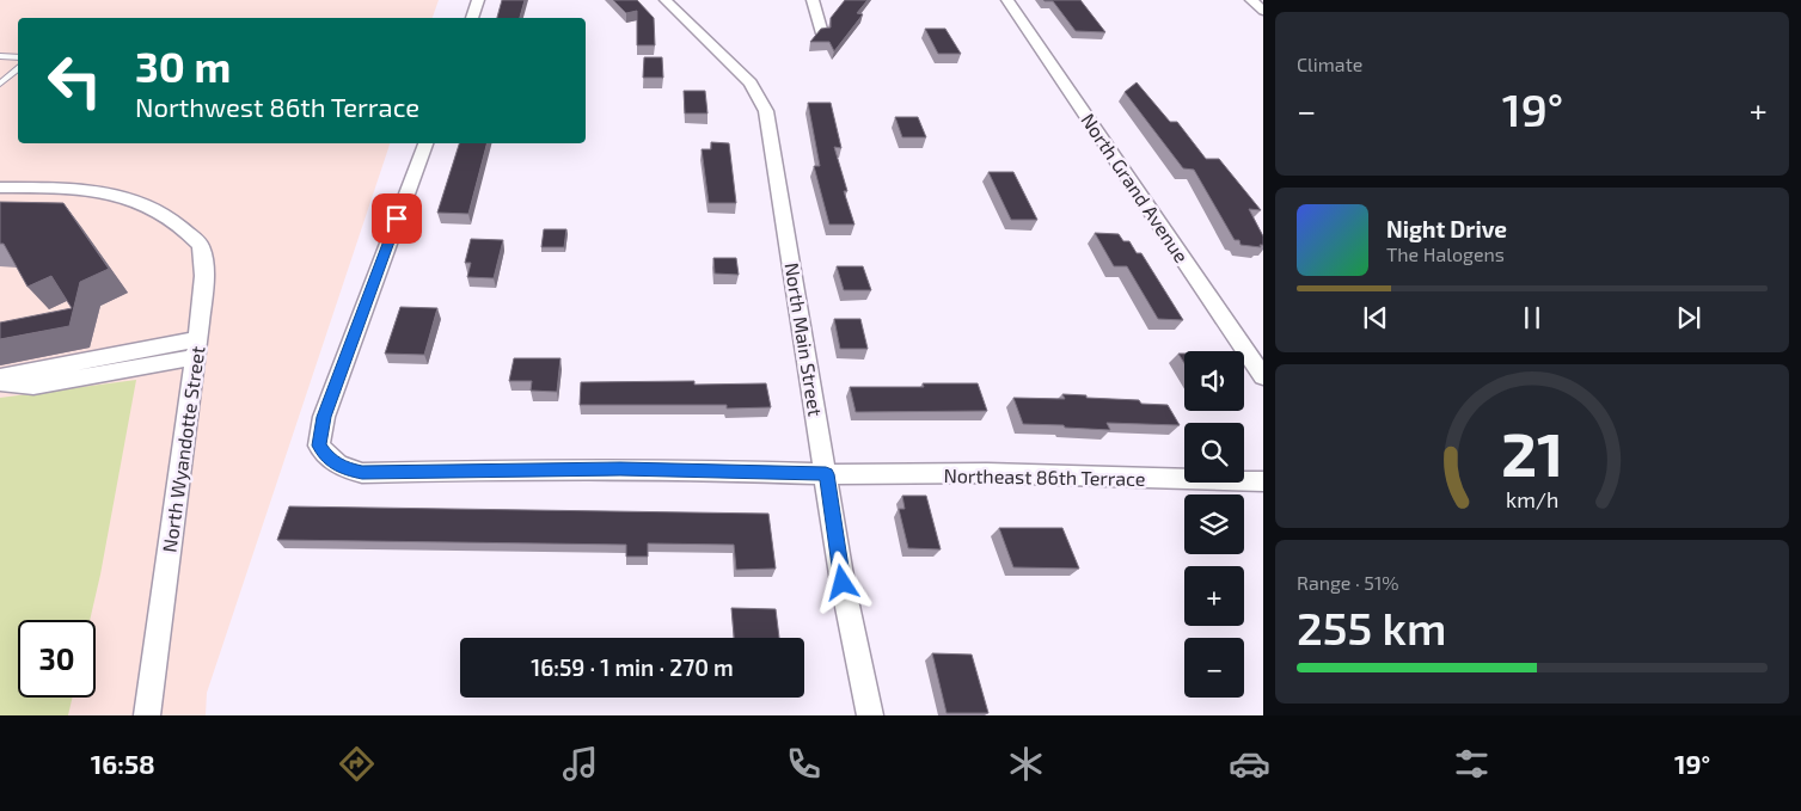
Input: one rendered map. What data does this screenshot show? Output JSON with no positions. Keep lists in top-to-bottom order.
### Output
{
  "streets": {
    "street": [
      "North Grand Avenue",
      "North Main Street",
      "North Wyandotte Street",
      "Northeast 86th Terrace"
    ]
  },
  "crossings": [
    ["North Main Street", "Northeast 86th Terrace"]
  ],
  "page": {
    "tile": [
      "Climate",
      ["Range · 51%", "255 km"]
    ],
    "turn": ["30 m", "Northwest 86th Terrace"],
    "heat": ["−", "19°", "+"],
    "song": ["Night Drive", "The Halogens"],
    "map_buttons": ["+", "−"],
    "limit": "30",
    "trip": "16:59 · 1 min · 270 m",
    "tabs": ["16:58", "19°"],
    "gauge": ["21", "km/h"]
  }
}
